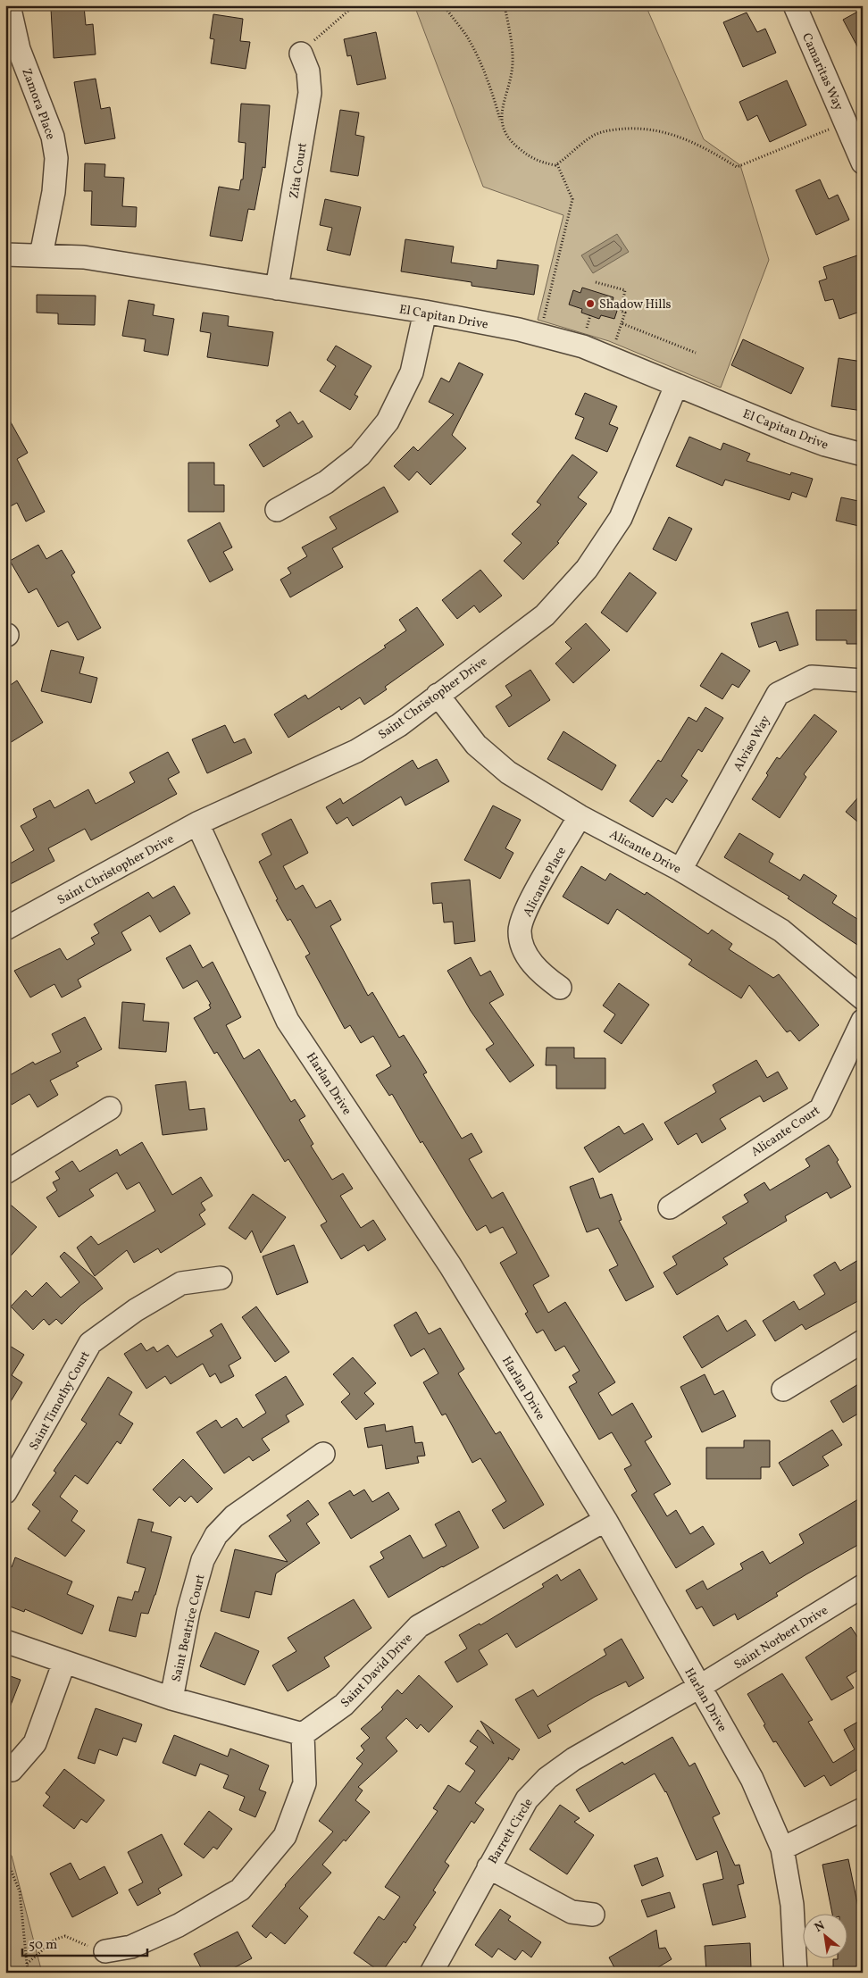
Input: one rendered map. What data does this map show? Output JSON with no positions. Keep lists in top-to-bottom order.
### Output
{
  "streets": {
    "street": [
      "Camaritas Way",
      "Zamora Place",
      "Zita Court",
      "El Capitan Drive",
      "Saint Christopher Drive",
      "Alviso Way",
      "Alicante Drive",
      "Alicante Place",
      "Harlan Drive",
      "Alicante Court",
      "Saint Timothy Court",
      "Saint Beatrice Court",
      "Saint Norbert Drive",
      "Saint David Drive",
      "Barrett Circle"
    ]
  },
  "crossings": [
    ["Zamora Place", "El Capitan Drive"],
    ["Zita Court", "El Capitan Drive"],
    ["El Capitan Drive", "Saint Christopher Drive"],
    ["Saint Christopher Drive", "Alicante Drive"],
    ["Saint Christopher Drive", "Harlan Drive"],
    ["Alviso Way", "Alicante Drive"],
    ["Alicante Drive", "Alicante Place"],
    ["Harlan Drive", "Saint Norbert Drive"],
    ["Harlan Drive", "Saint David Drive"],
    ["Harlan Drive", "Barrett Circle"],
    ["Saint Norbert Drive", "Barrett Circle"]
  ],
  "places": ["Shadow Hills"],
  "scale_bar": "50 m",
  "north": "top left"
}
